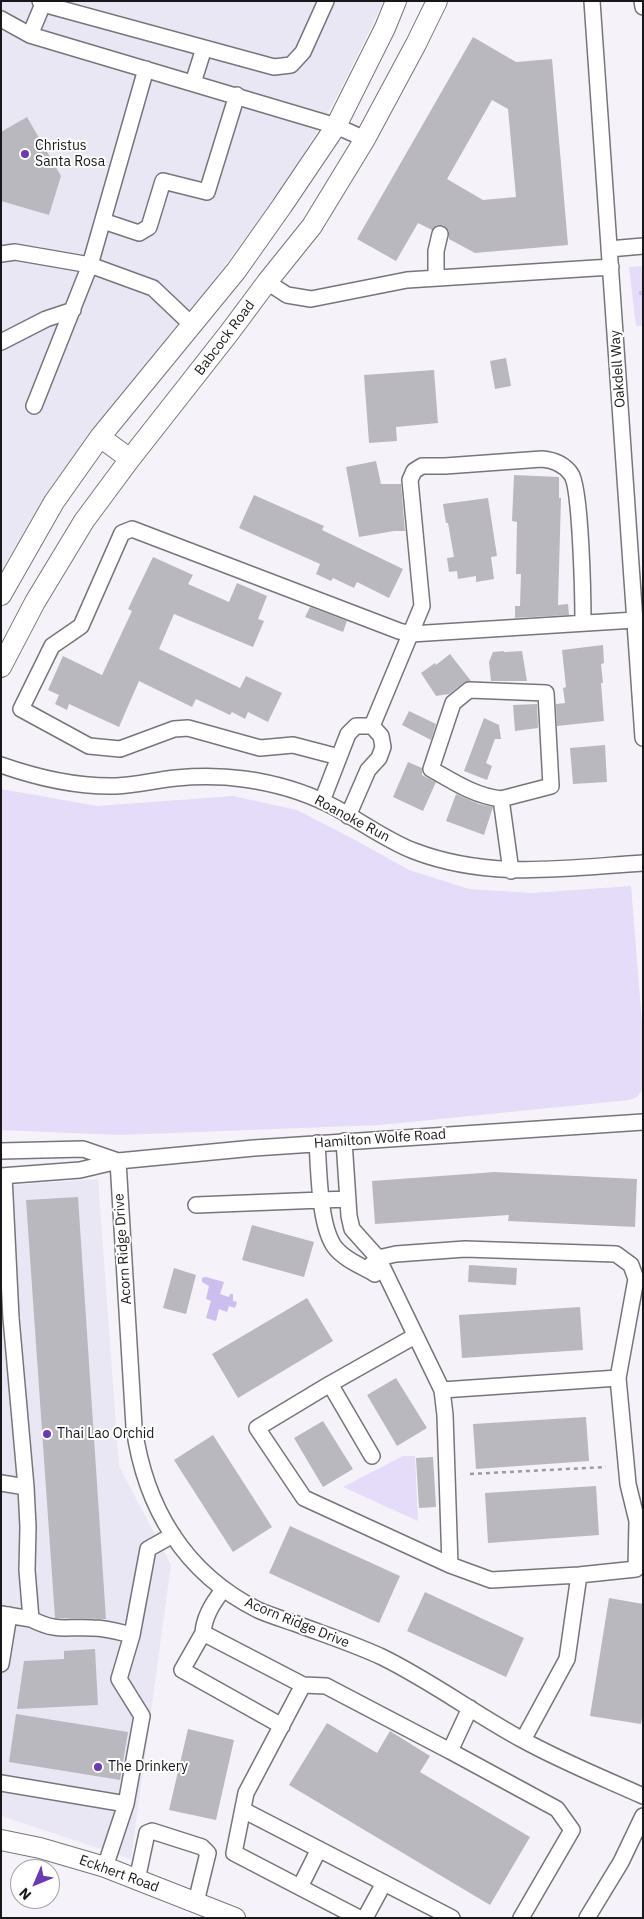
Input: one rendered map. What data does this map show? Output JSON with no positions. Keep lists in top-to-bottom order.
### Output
{
  "streets": {
    "main road": ["Babcock Road", "Eckhert Road"],
    "street": [
      "Oakdell Way",
      "Roanoke Run",
      "Hamilton Wolfe Road",
      "Acorn Ridge Drive"
    ]
  },
  "crossings": [
    ["Hamilton Wolfe Road", "Acorn Ridge Drive"]
  ],
  "places": ["Christus Santa Rosa", "Thai Lao Orchid", "The Drinkery"],
  "north": "bottom left"
}
